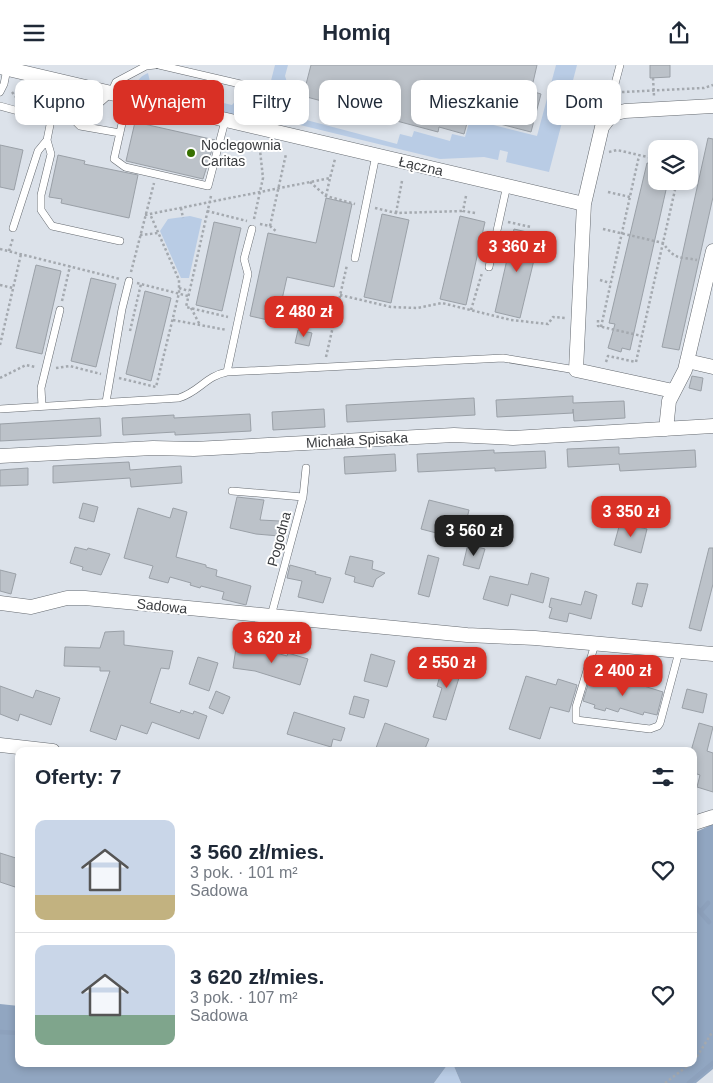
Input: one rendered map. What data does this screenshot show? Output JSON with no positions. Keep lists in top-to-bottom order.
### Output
{
  "streets": {
    "street": ["Łączna", "Michała Spisaka", "Sadowa"],
    "lane": ["Pogodna"]
  },
  "crossings": [
    ["Pogodna", "Sadowa"]
  ],
  "places": ["Noclegownia Caritas"],
  "page": {
    "header": "Homiq",
    "chip": [
      "Kupno",
      "Wynajem",
      "Filtry",
      "Nowe",
      "Mieszkanie",
      "Dom"
    ],
    "price": [
      "3 360 zł",
      "2 480 zł",
      "3 350 zł",
      "3 560 zł",
      "3 620 zł",
      "2 550 zł",
      "2 400 zł"
    ],
    "heading": "Oferty: 7",
    "list": [
      {
        "name": "3 560 zł/mies.",
        "note": "3 pok. · 101 m² · Sadowa"
      },
      {
        "name": "3 620 zł/mies.",
        "note": "3 pok. · 107 m² · Sadowa"
      }
    ]
  }
}
